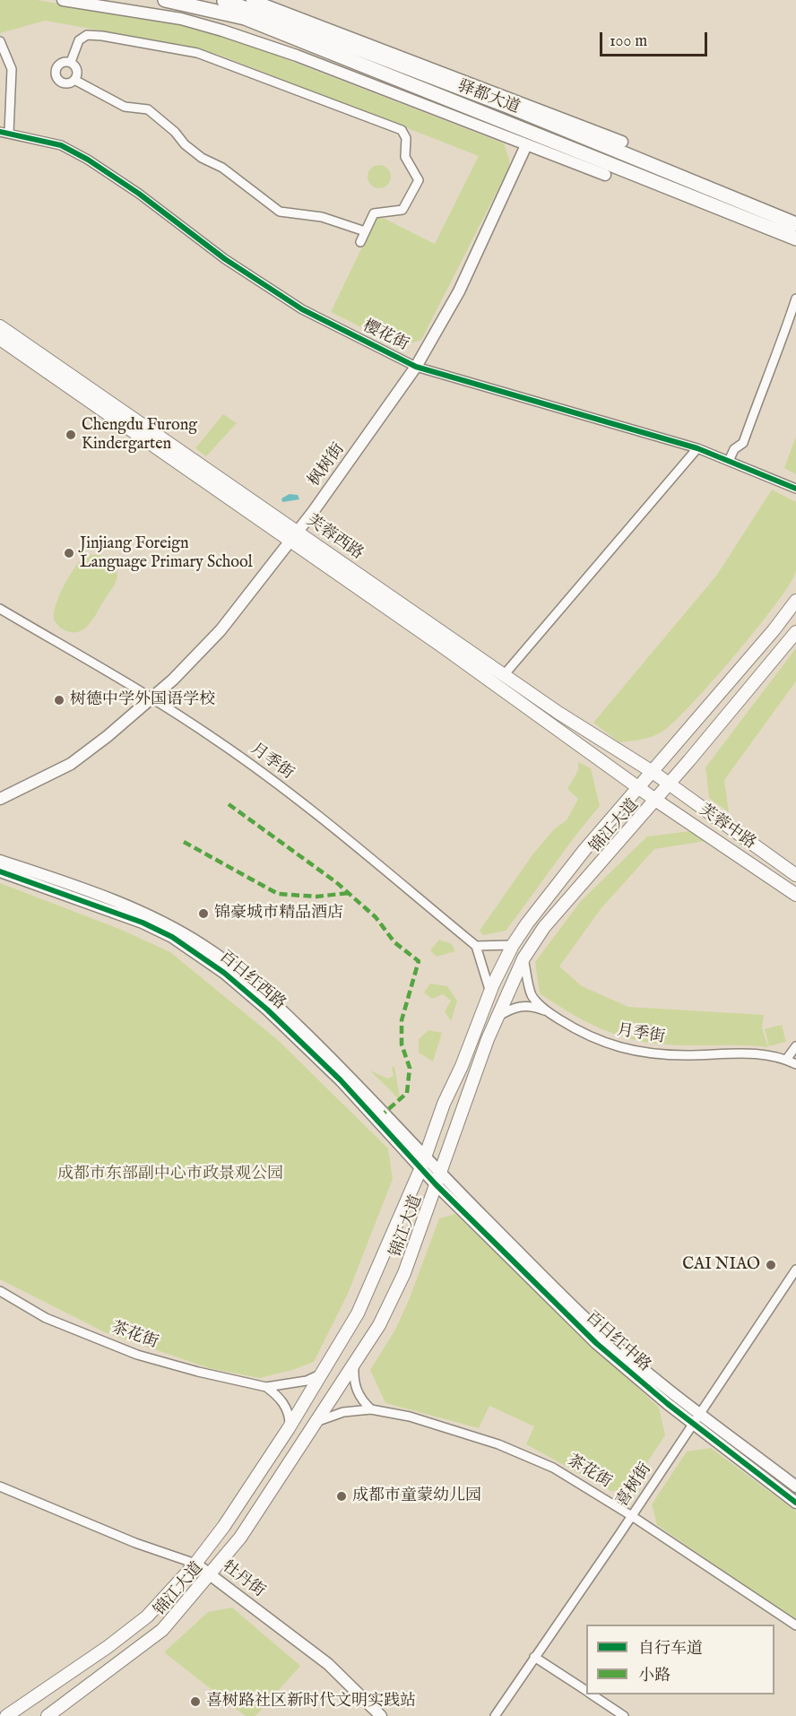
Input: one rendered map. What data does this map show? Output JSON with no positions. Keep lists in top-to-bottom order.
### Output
{
  "streets": {
    "main road": [
      "驿都大道",
      "芙蓉西路",
      "锦江大道",
      "芙蓉中路"
    ],
    "street": [
      "樱花街",
      "枫树街",
      "月季街",
      "百日红西路",
      "茶花街",
      "百日红中路",
      "喜树街",
      "牡丹街"
    ]
  },
  "crossings": [
    ["樱花街", "枫树街"],
    ["枫树街", "芙蓉西路"],
    ["枫树街", "月季街"],
    ["芙蓉西路", "锦江大道"],
    ["芙蓉西路", "芙蓉中路"],
    ["月季街", "锦江大道"],
    ["锦江大道", "芙蓉中路"],
    ["锦江大道", "百日红西路"],
    ["锦江大道", "茶花街"],
    ["锦江大道", "百日红中路"],
    ["锦江大道", "牡丹街"],
    ["百日红西路", "百日红中路"],
    ["茶花街", "喜树街"],
    ["百日红中路", "喜树街"]
  ],
  "parks": ["成都市东部副中心市政景观公园"],
  "places": [
    "Chengdu Furong Kindergarten",
    "Jinjiang Foreign Language Primary School",
    "树德中学外国语学校",
    "锦豪城市精品酒店",
    "CAI NIAO",
    "成都市童蒙幼儿园",
    "喜树路社区新时代文明实践站"
  ],
  "legend": ["自行车道", "小路"],
  "scale_bar": "100 m"
}
